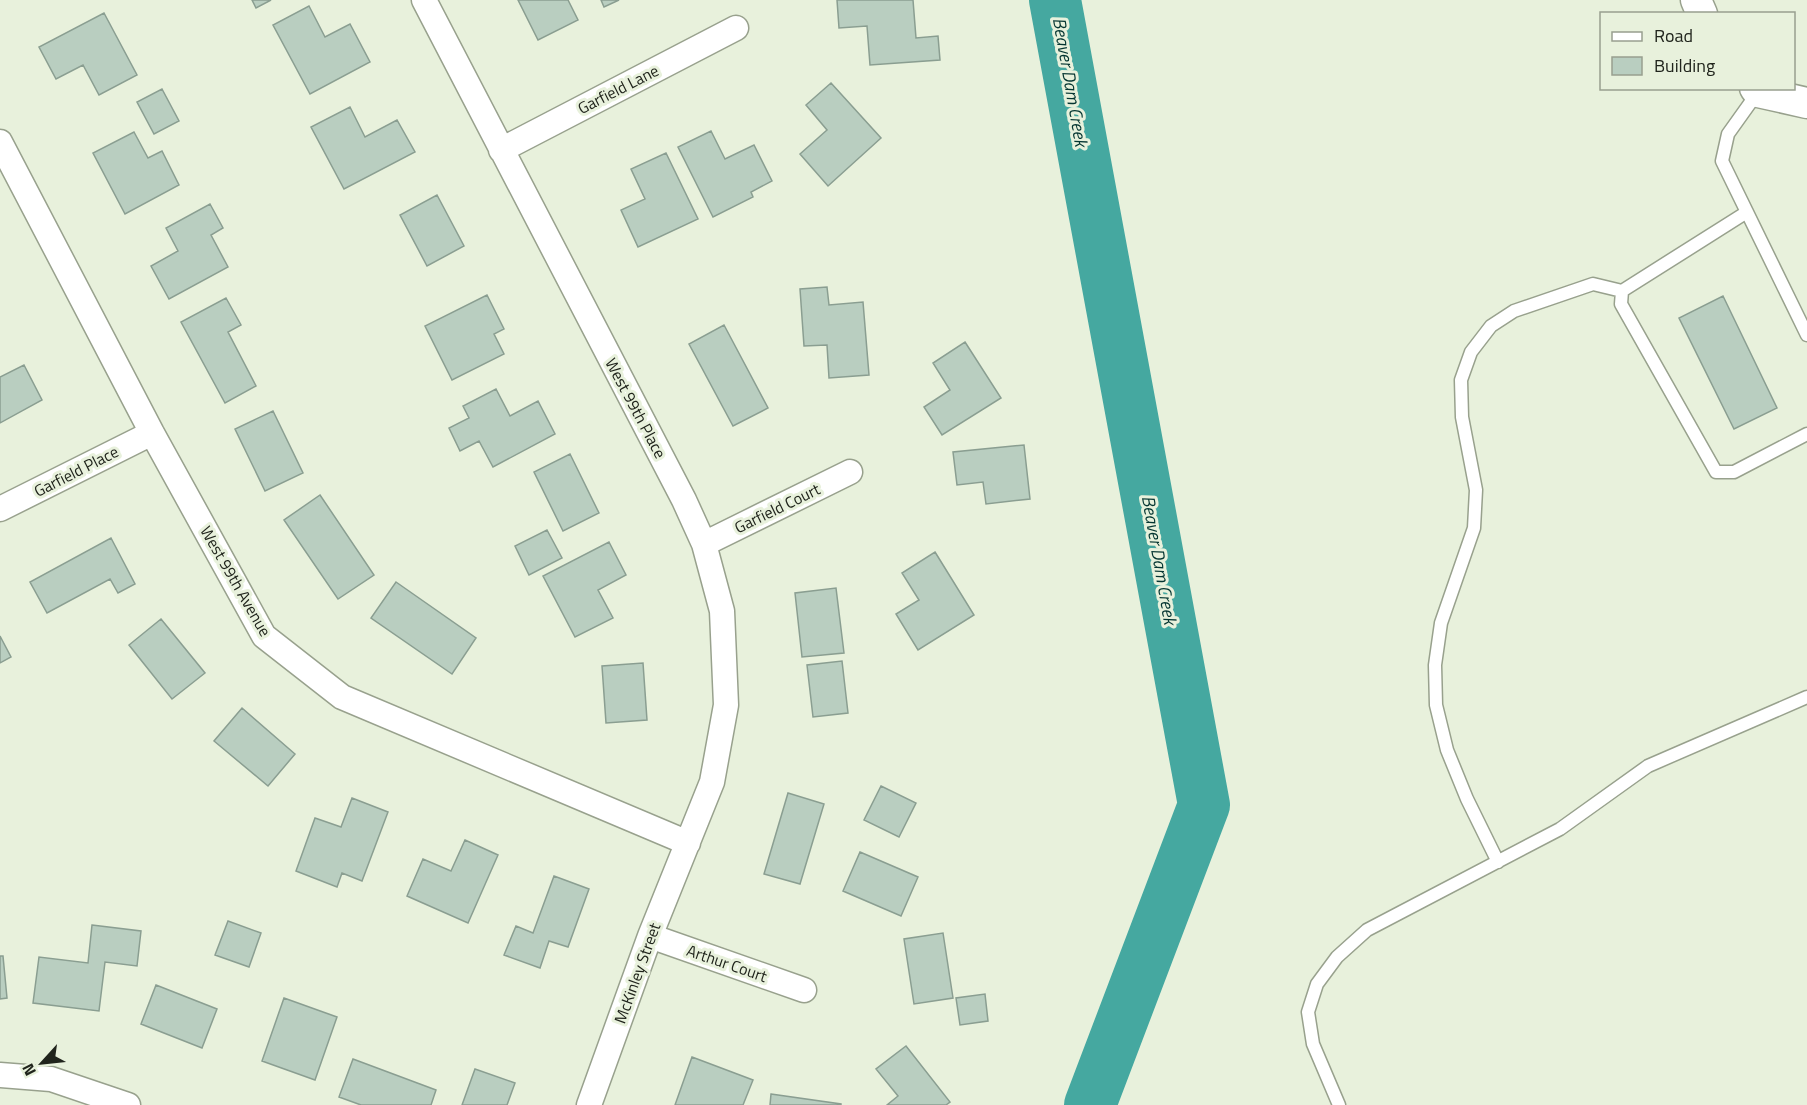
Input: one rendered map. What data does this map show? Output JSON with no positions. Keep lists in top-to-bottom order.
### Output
{
  "streets": {
    "street": [
      "Garfield Lane",
      "West 99th Place",
      "Garfield Place",
      "Garfield Court",
      "West 99th Avenue",
      "Arthur Court",
      "McKinley Street"
    ]
  },
  "crossings": [
    ["Garfield Lane", "West 99th Place"],
    ["West 99th Place", "Garfield Court"],
    ["West 99th Place", "West 99th Avenue"],
    ["West 99th Place", "McKinley Street"],
    ["Garfield Place", "West 99th Avenue"],
    ["West 99th Avenue", "McKinley Street"],
    ["Arthur Court", "McKinley Street"]
  ],
  "water": ["Beaver Dam Creek"],
  "legend": ["Road", "Building"],
  "north": "bottom left"
}
